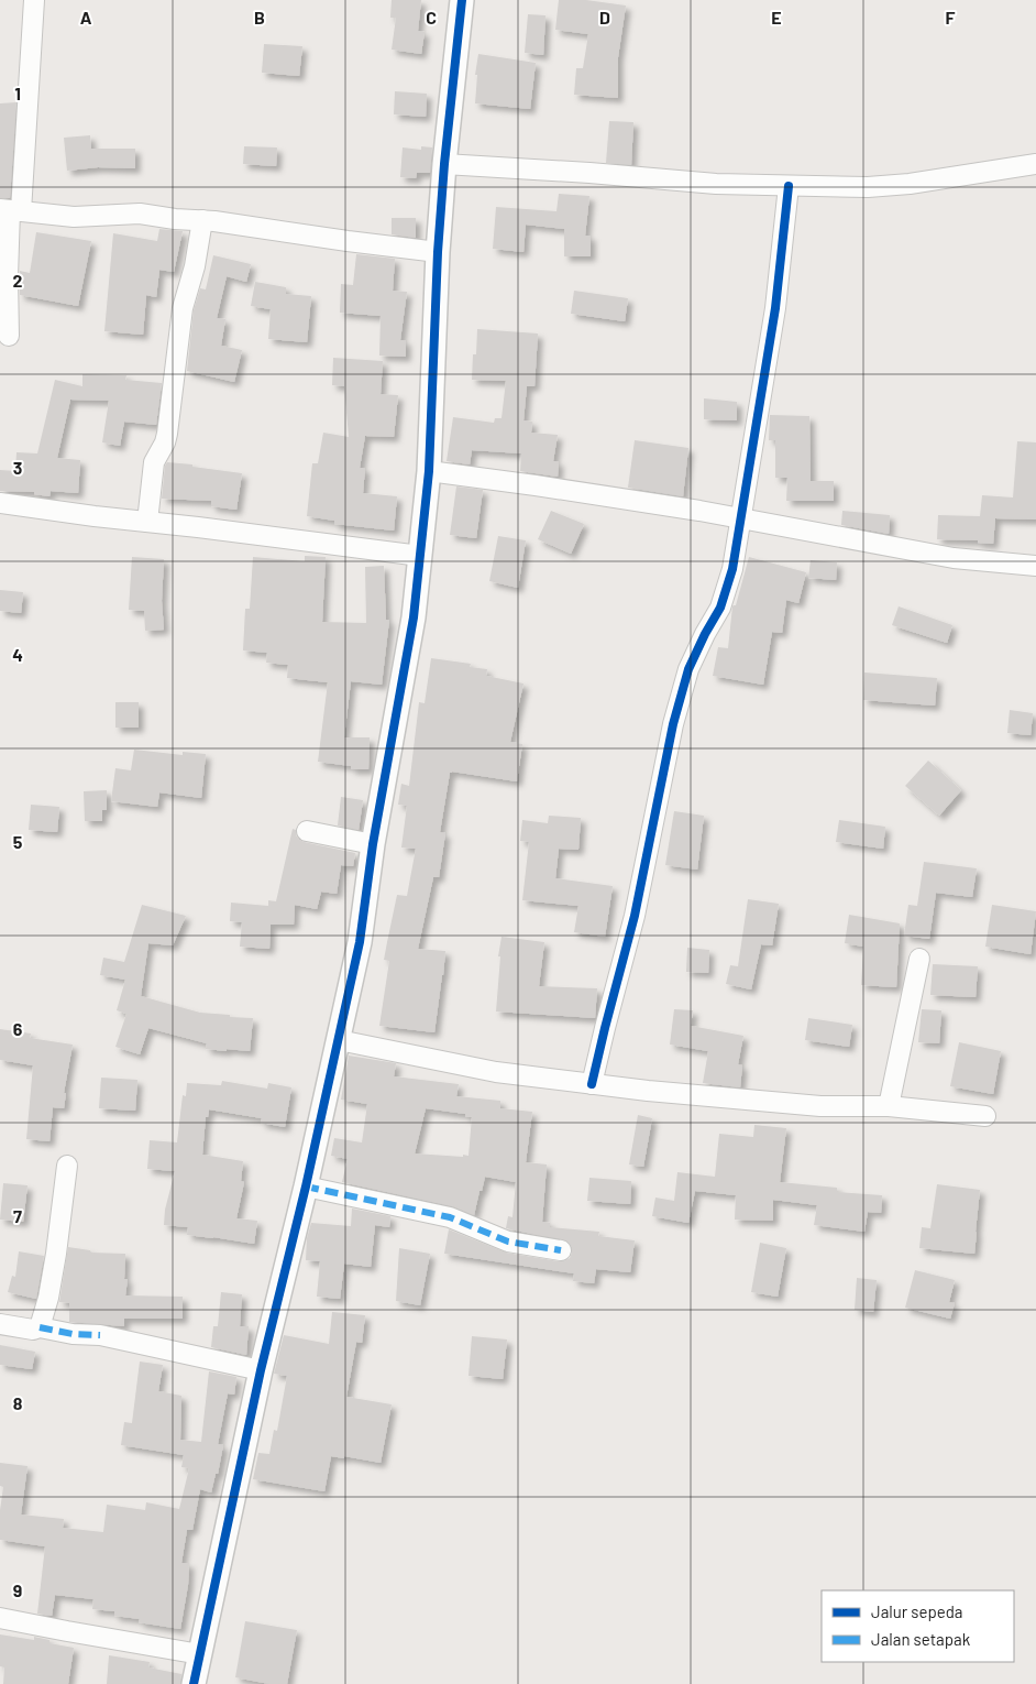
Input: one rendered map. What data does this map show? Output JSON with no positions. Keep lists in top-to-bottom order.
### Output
{
  "legend": ["Jalur sepeda", "Jalan setapak"],
  "grid": {
    "columns": [
      "A",
      "B",
      "C",
      "D",
      "E",
      "F"
    ],
    "rows": [
      "1",
      "2",
      "3",
      "4",
      "5",
      "6",
      "7",
      "8",
      "9"
    ]
  }
}
